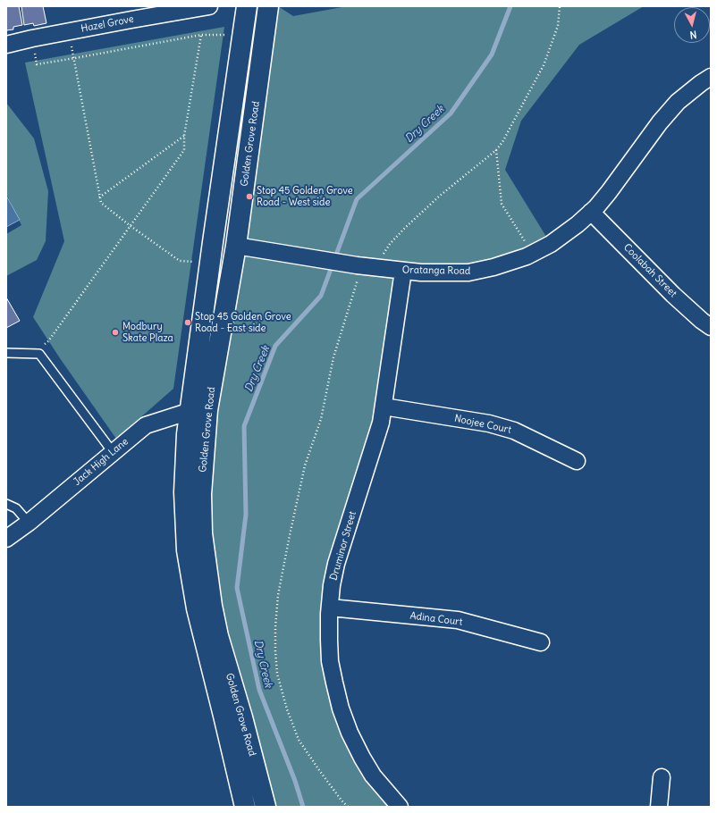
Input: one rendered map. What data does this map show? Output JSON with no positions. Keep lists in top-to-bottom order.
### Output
{
  "streets": {
    "main road": ["Golden Grove Road"],
    "street": [
      "Hazel Grove",
      "Oratanga Road",
      "Coolabah Street",
      "Noojee Court",
      "Jack High Lane",
      "Druminor Street",
      "Adina Court"
    ]
  },
  "crossings": [
    ["Golden Grove Road", "Oratanga Road"],
    ["Golden Grove Road", "Jack High Lane"],
    ["Oratanga Road", "Coolabah Street"],
    ["Oratanga Road", "Druminor Street"],
    ["Noojee Court", "Druminor Street"],
    ["Druminor Street", "Adina Court"]
  ],
  "water": ["Dry Creek"],
  "places": ["Stop 45 Golden Grove Road - West side", "Stop 45 Golden Grove Road - East side", "Modbury Skate Plaza"],
  "north": "bottom"
}
